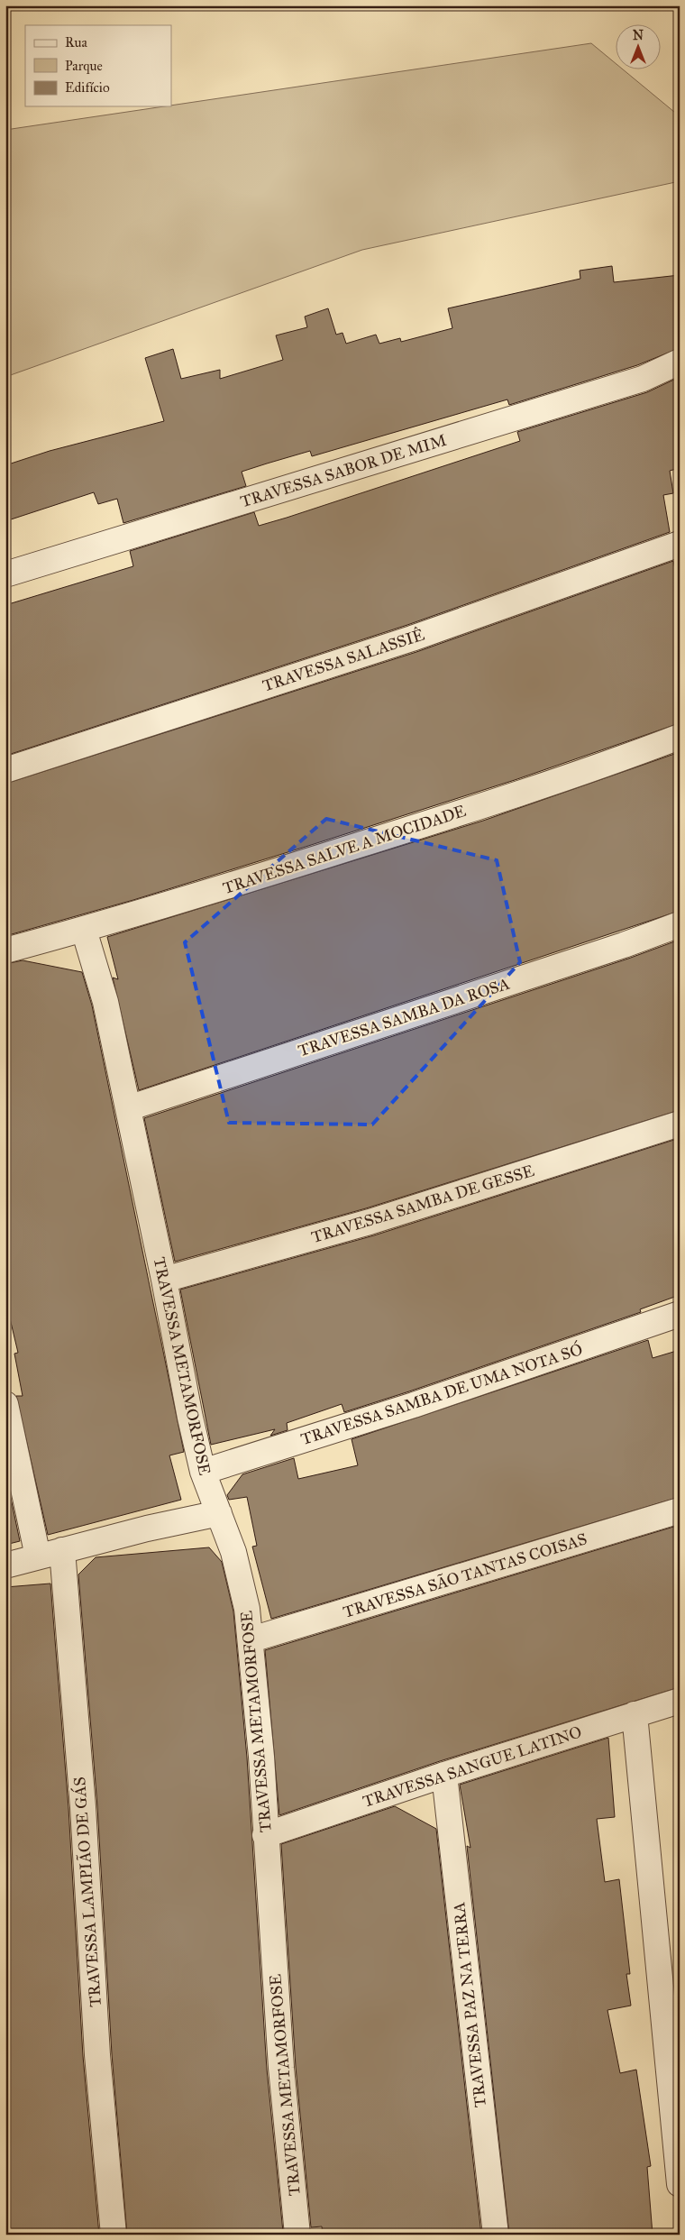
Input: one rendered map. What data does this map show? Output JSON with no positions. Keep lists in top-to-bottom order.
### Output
{
  "streets": {
    "street": [
      "TRAVESSA SABOR DE MIM",
      "TRAVESSA SALASSIÊ",
      "TRAVESSA SALVE A MOCIDADE",
      "TRAVESSA SAMBA DA ROSA",
      "TRAVESSA SAMBA DE GESSE",
      "TRAVESSA METAMORFOSE",
      "TRAVESSA SAMBA DE UMA NOTA SÓ",
      "TRAVESSA SÃO TANTAS COISAS",
      "TRAVESSA SANGUE LATINO",
      "TRAVESSA LAMPIÃO DE GÁS",
      "TRAVESSA PAZ NA TERRA"
    ]
  },
  "crossings": [
    ["TRAVESSA SALVE A MOCIDADE", "TRAVESSA METAMORFOSE"],
    ["TRAVESSA SAMBA DA ROSA", "TRAVESSA METAMORFOSE"],
    ["TRAVESSA SAMBA DE GESSE", "TRAVESSA METAMORFOSE"],
    ["TRAVESSA METAMORFOSE", "TRAVESSA SAMBA DE UMA NOTA SÓ"],
    ["TRAVESSA METAMORFOSE", "TRAVESSA SÃO TANTAS COISAS"],
    ["TRAVESSA METAMORFOSE", "TRAVESSA SANGUE LATINO"],
    ["TRAVESSA SANGUE LATINO", "TRAVESSA PAZ NA TERRA"]
  ],
  "legend": ["Rua", "Parque", "Edifício"],
  "north": "top"
}
